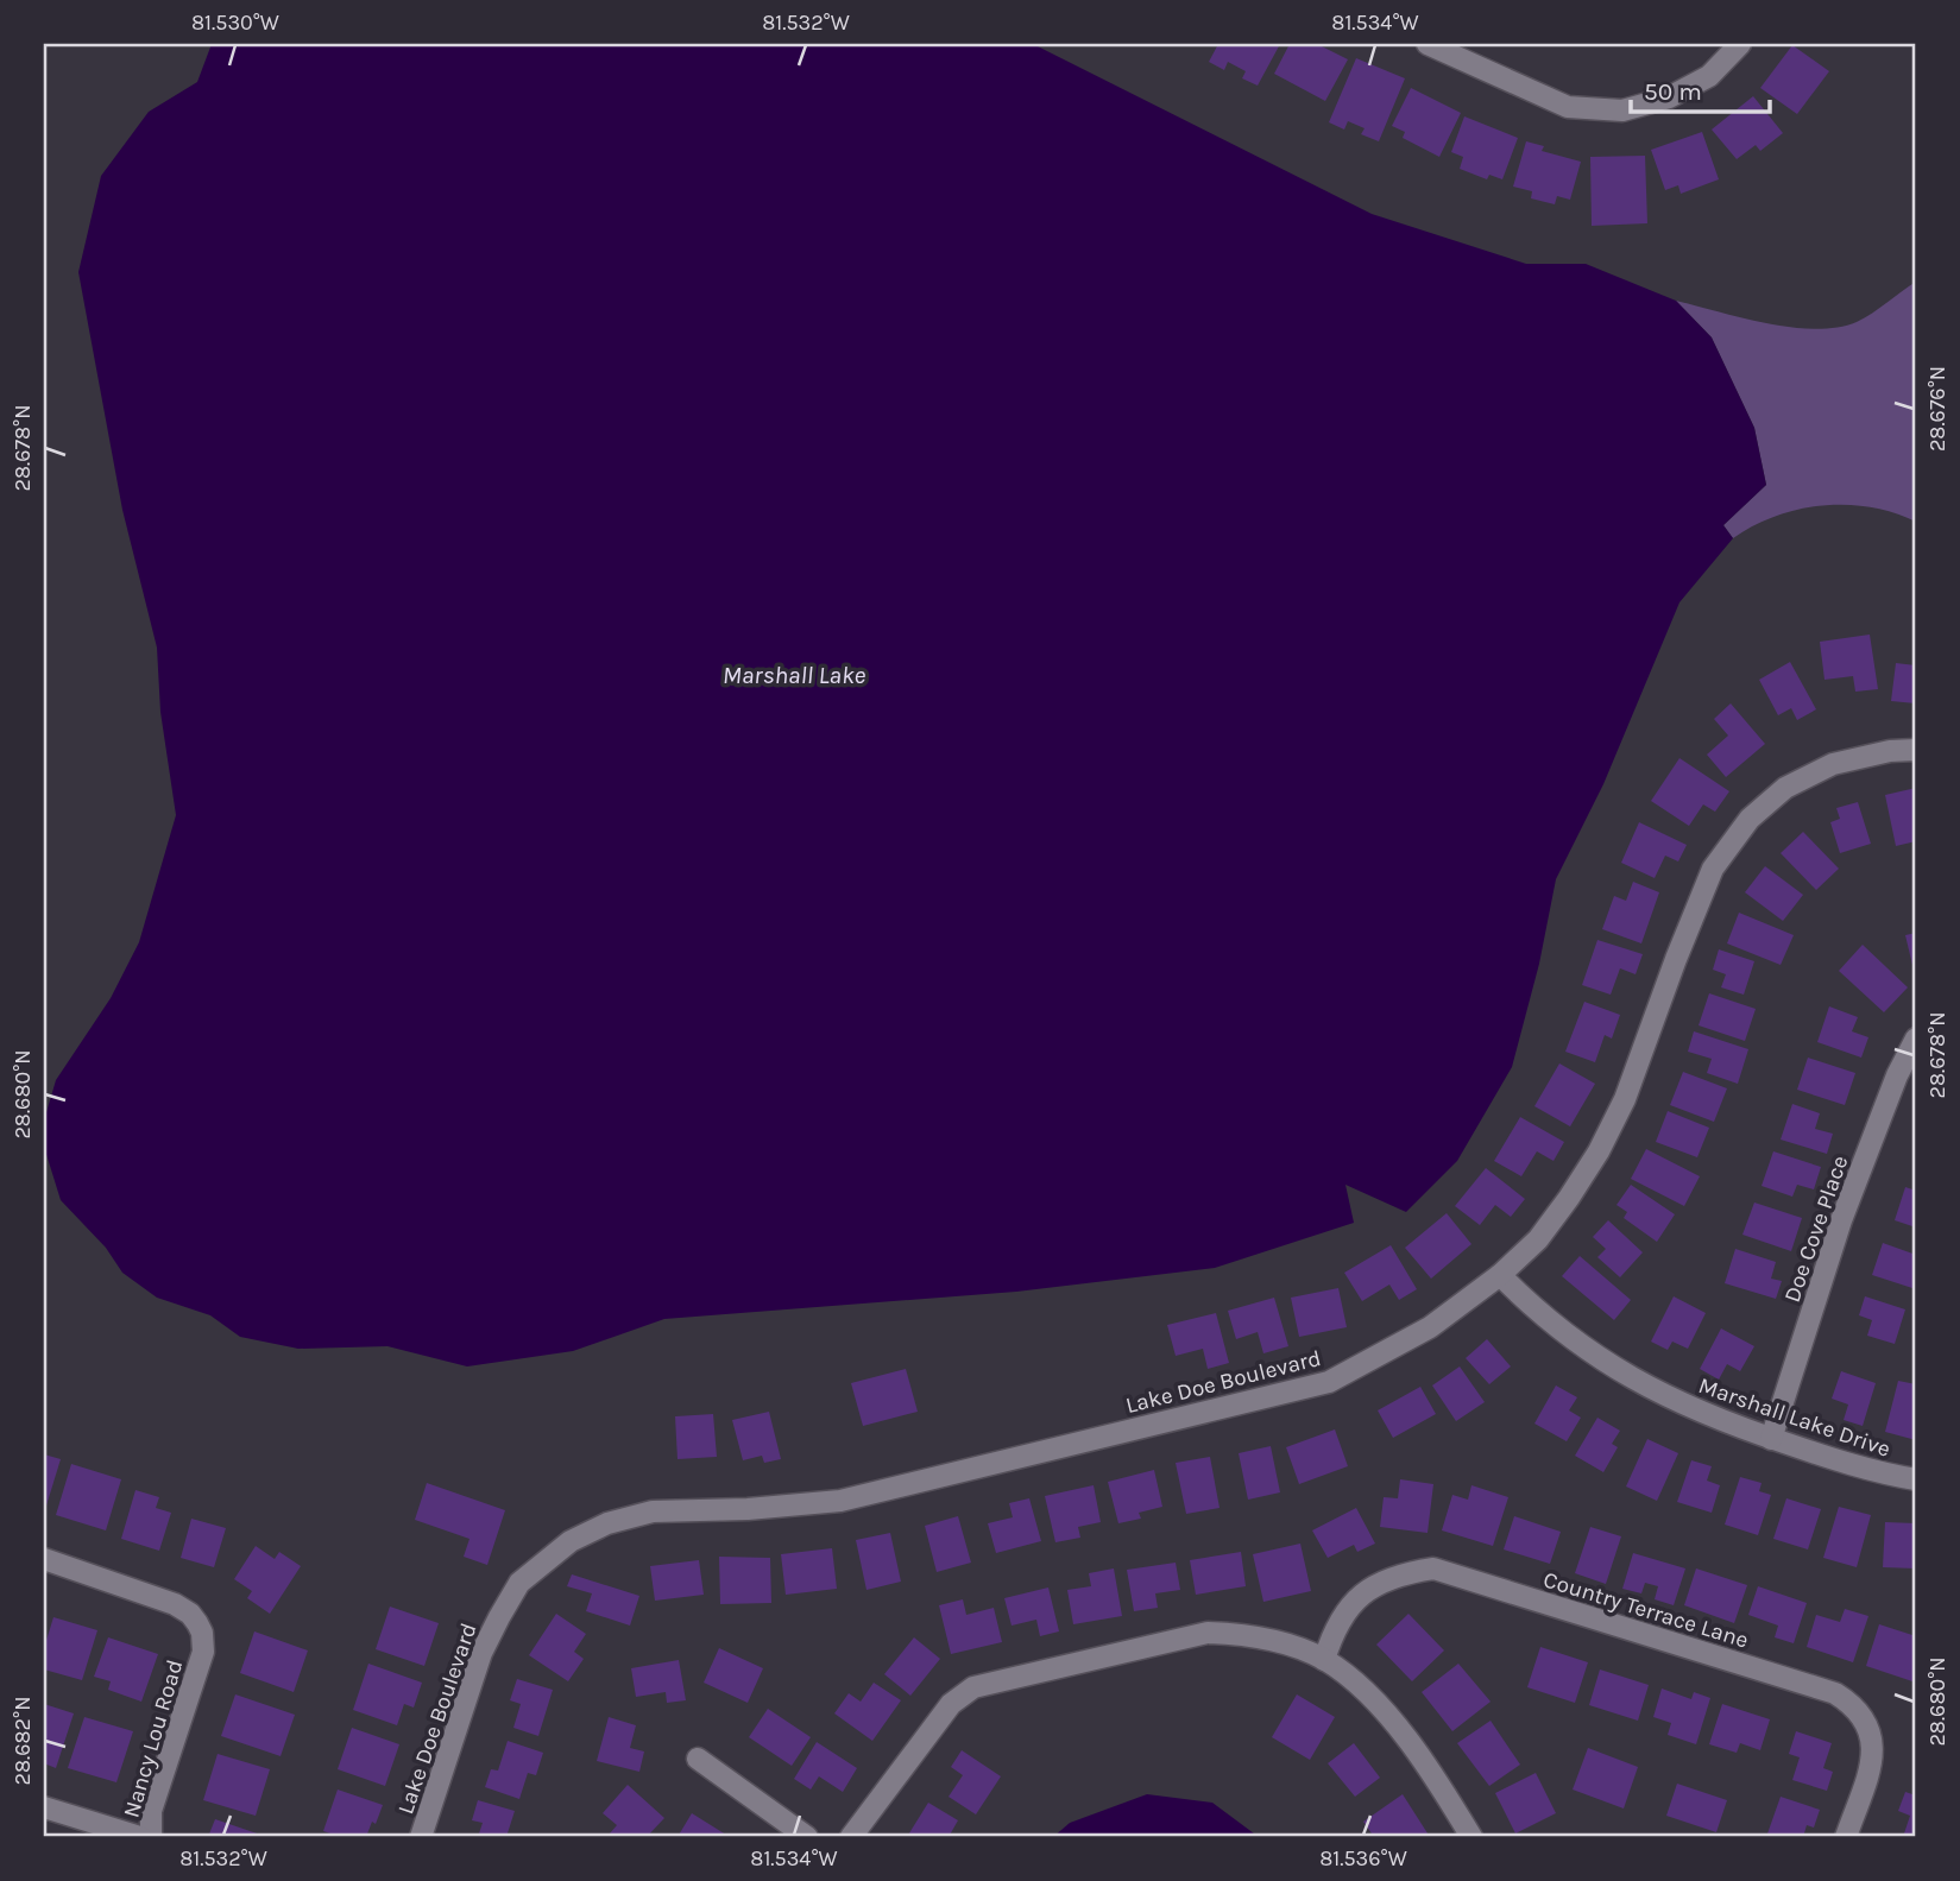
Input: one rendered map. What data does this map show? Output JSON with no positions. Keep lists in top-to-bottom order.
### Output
{
  "streets": {
    "street": [
      "Doe Cove Place",
      "Lake Doe Boulevard",
      "Marshall Lake Drive",
      "Country Terrace Lane",
      "Nancy Lou Road"
    ]
  },
  "crossings": [
    ["Doe Cove Place", "Marshall Lake Drive"],
    ["Lake Doe Boulevard", "Marshall Lake Drive"]
  ],
  "water": ["Marshall Lake"],
  "scale_bar": "50 m",
  "coordinates": [
    "81.530°W",
    "81.532°W",
    "81.534°W",
    "28.676°N",
    "28.678°N",
    "28.680°N",
    "28.682°N",
    "81.536°W"
  ]
}
